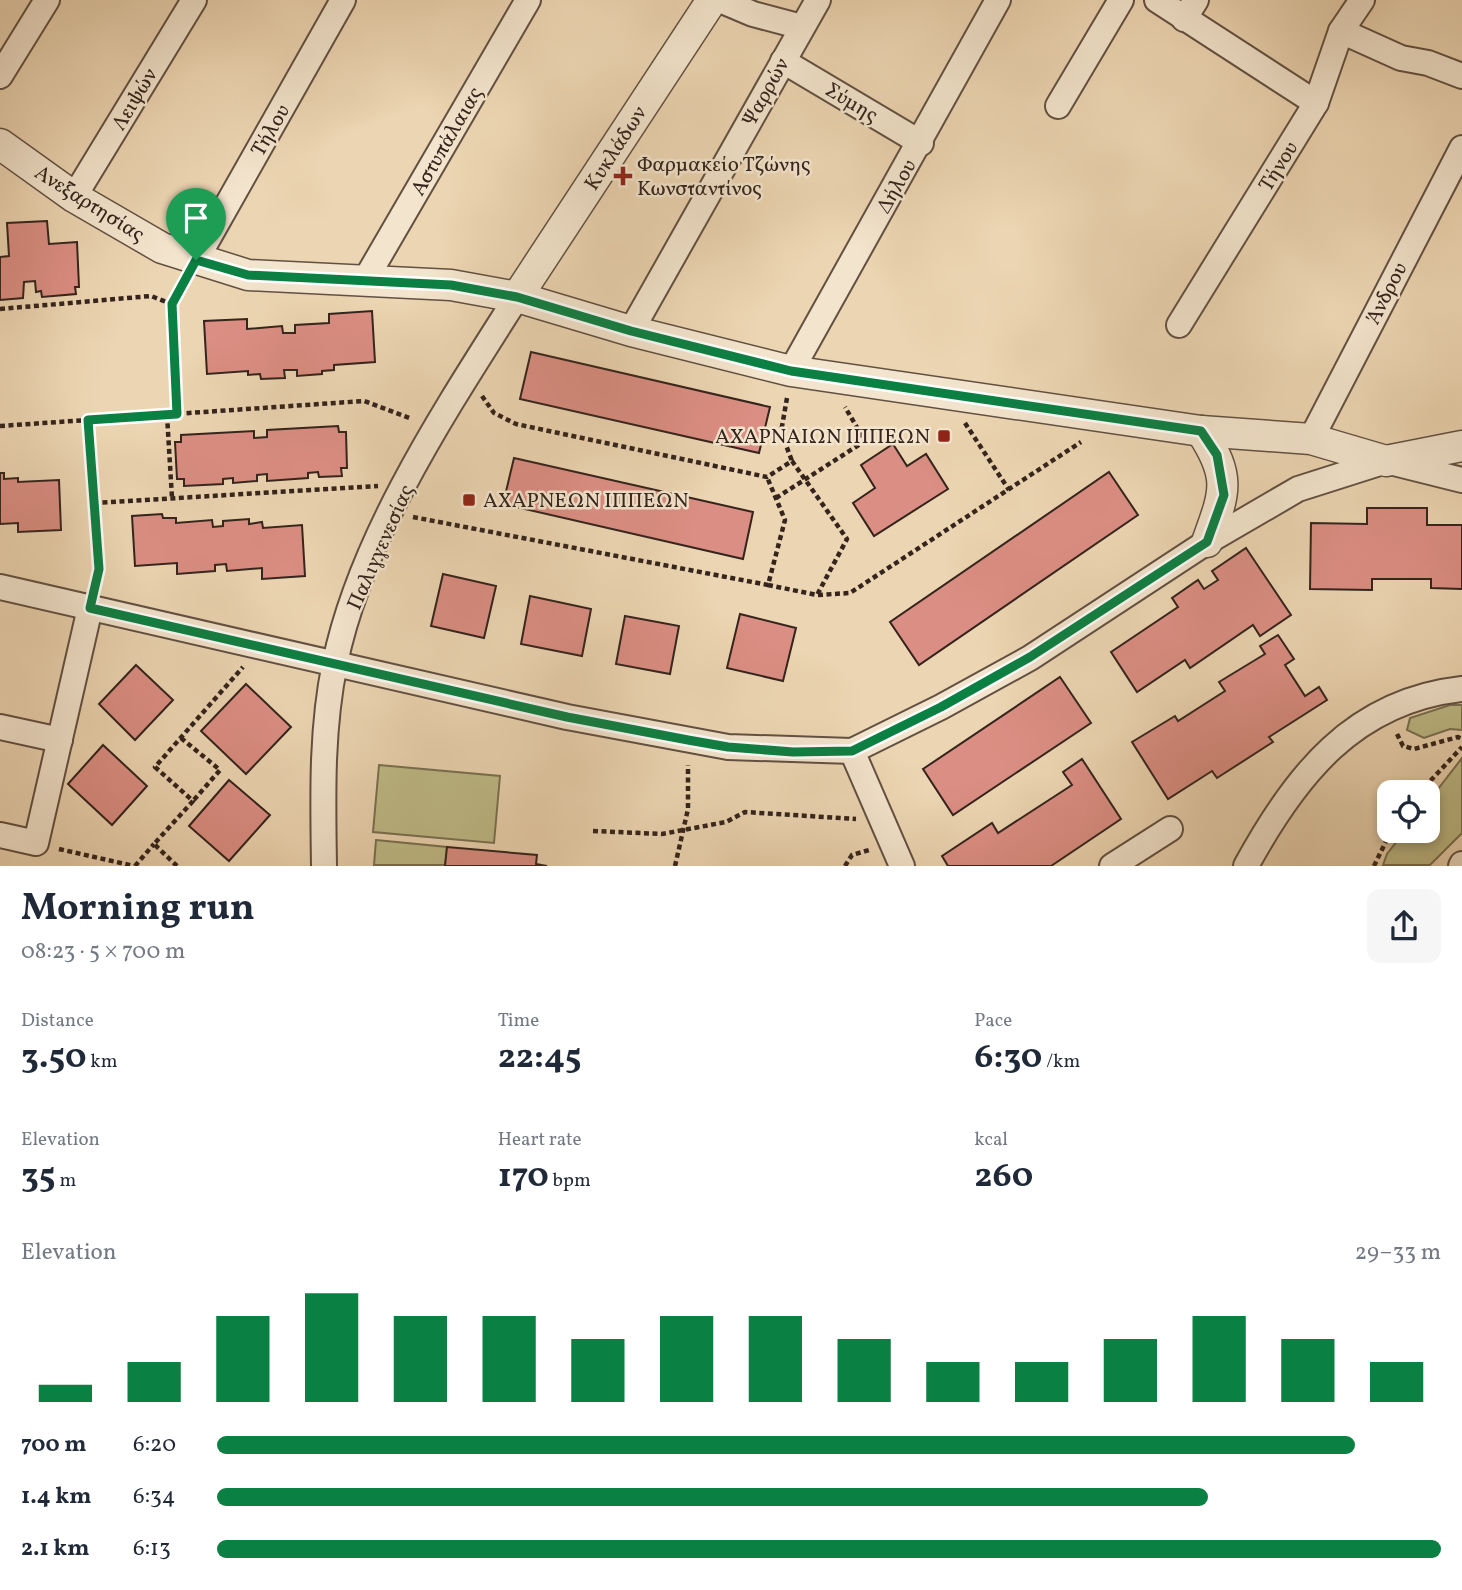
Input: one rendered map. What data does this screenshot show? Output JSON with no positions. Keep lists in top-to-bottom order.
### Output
{
  "streets": {
    "street": [
      "Ψαρρών",
      "Λειψών",
      "Σύμης",
      "Τήλου",
      "Αστυπάλαιας",
      "Κυκλάδων",
      "Τήνου",
      "Δήλου",
      "Ανεξαρτησίας",
      "Άνδρου",
      "Παλιγγενεσίας"
    ]
  },
  "crossings": [
    ["Ψαρρών", "Σύμης"],
    ["Ψαρρών", "Ανεξαρτησίας"],
    ["Λειψών", "Ανεξαρτησίας"],
    ["Σύμης", "Δήλου"],
    ["Τήλου", "Ανεξαρτησίας"],
    ["Αστυπάλαιας", "Ανεξαρτησίας"],
    ["Κυκλάδων", "Ανεξαρτησίας"],
    ["Κυκλάδων", "Παλιγγενεσίας"],
    ["Δήλου", "Ανεξαρτησίας"],
    ["Ανεξαρτησίας", "Άνδρου"],
    ["Ανεξαρτησίας", "Παλιγγενεσίας"]
  ],
  "places": {
    "health": ["Φαρμακείο Τζώνης Κωνσταντίνος"],
    "transit": ["ΑΧΑΡΝΑΙΩΝ ΙΠΠΕΩΝ", "ΑΧΑΡΝΕΩΝ ΙΠΠΕΩΝ"]
  },
  "page": {
    "heading": ["Morning run", "08:23 · 5 × 700 m"],
    "stats": [
      ["Distance", "3.50 km"],
      ["Time", "22:45"],
      ["Pace", "6:30 /km"],
      ["Elevation", "35 m"],
      ["Heart rate", "170 bpm"],
      ["kcal", "260"]
    ],
    "chart": ["Elevation", "29–33 m"],
    "list": [
      {
        "name": "700 m",
        "note": "6:20"
      },
      {
        "name": "1.4 km",
        "note": "6:34"
      },
      {
        "name": "2.1 km",
        "note": "6:13"
      }
    ]
  }
}
